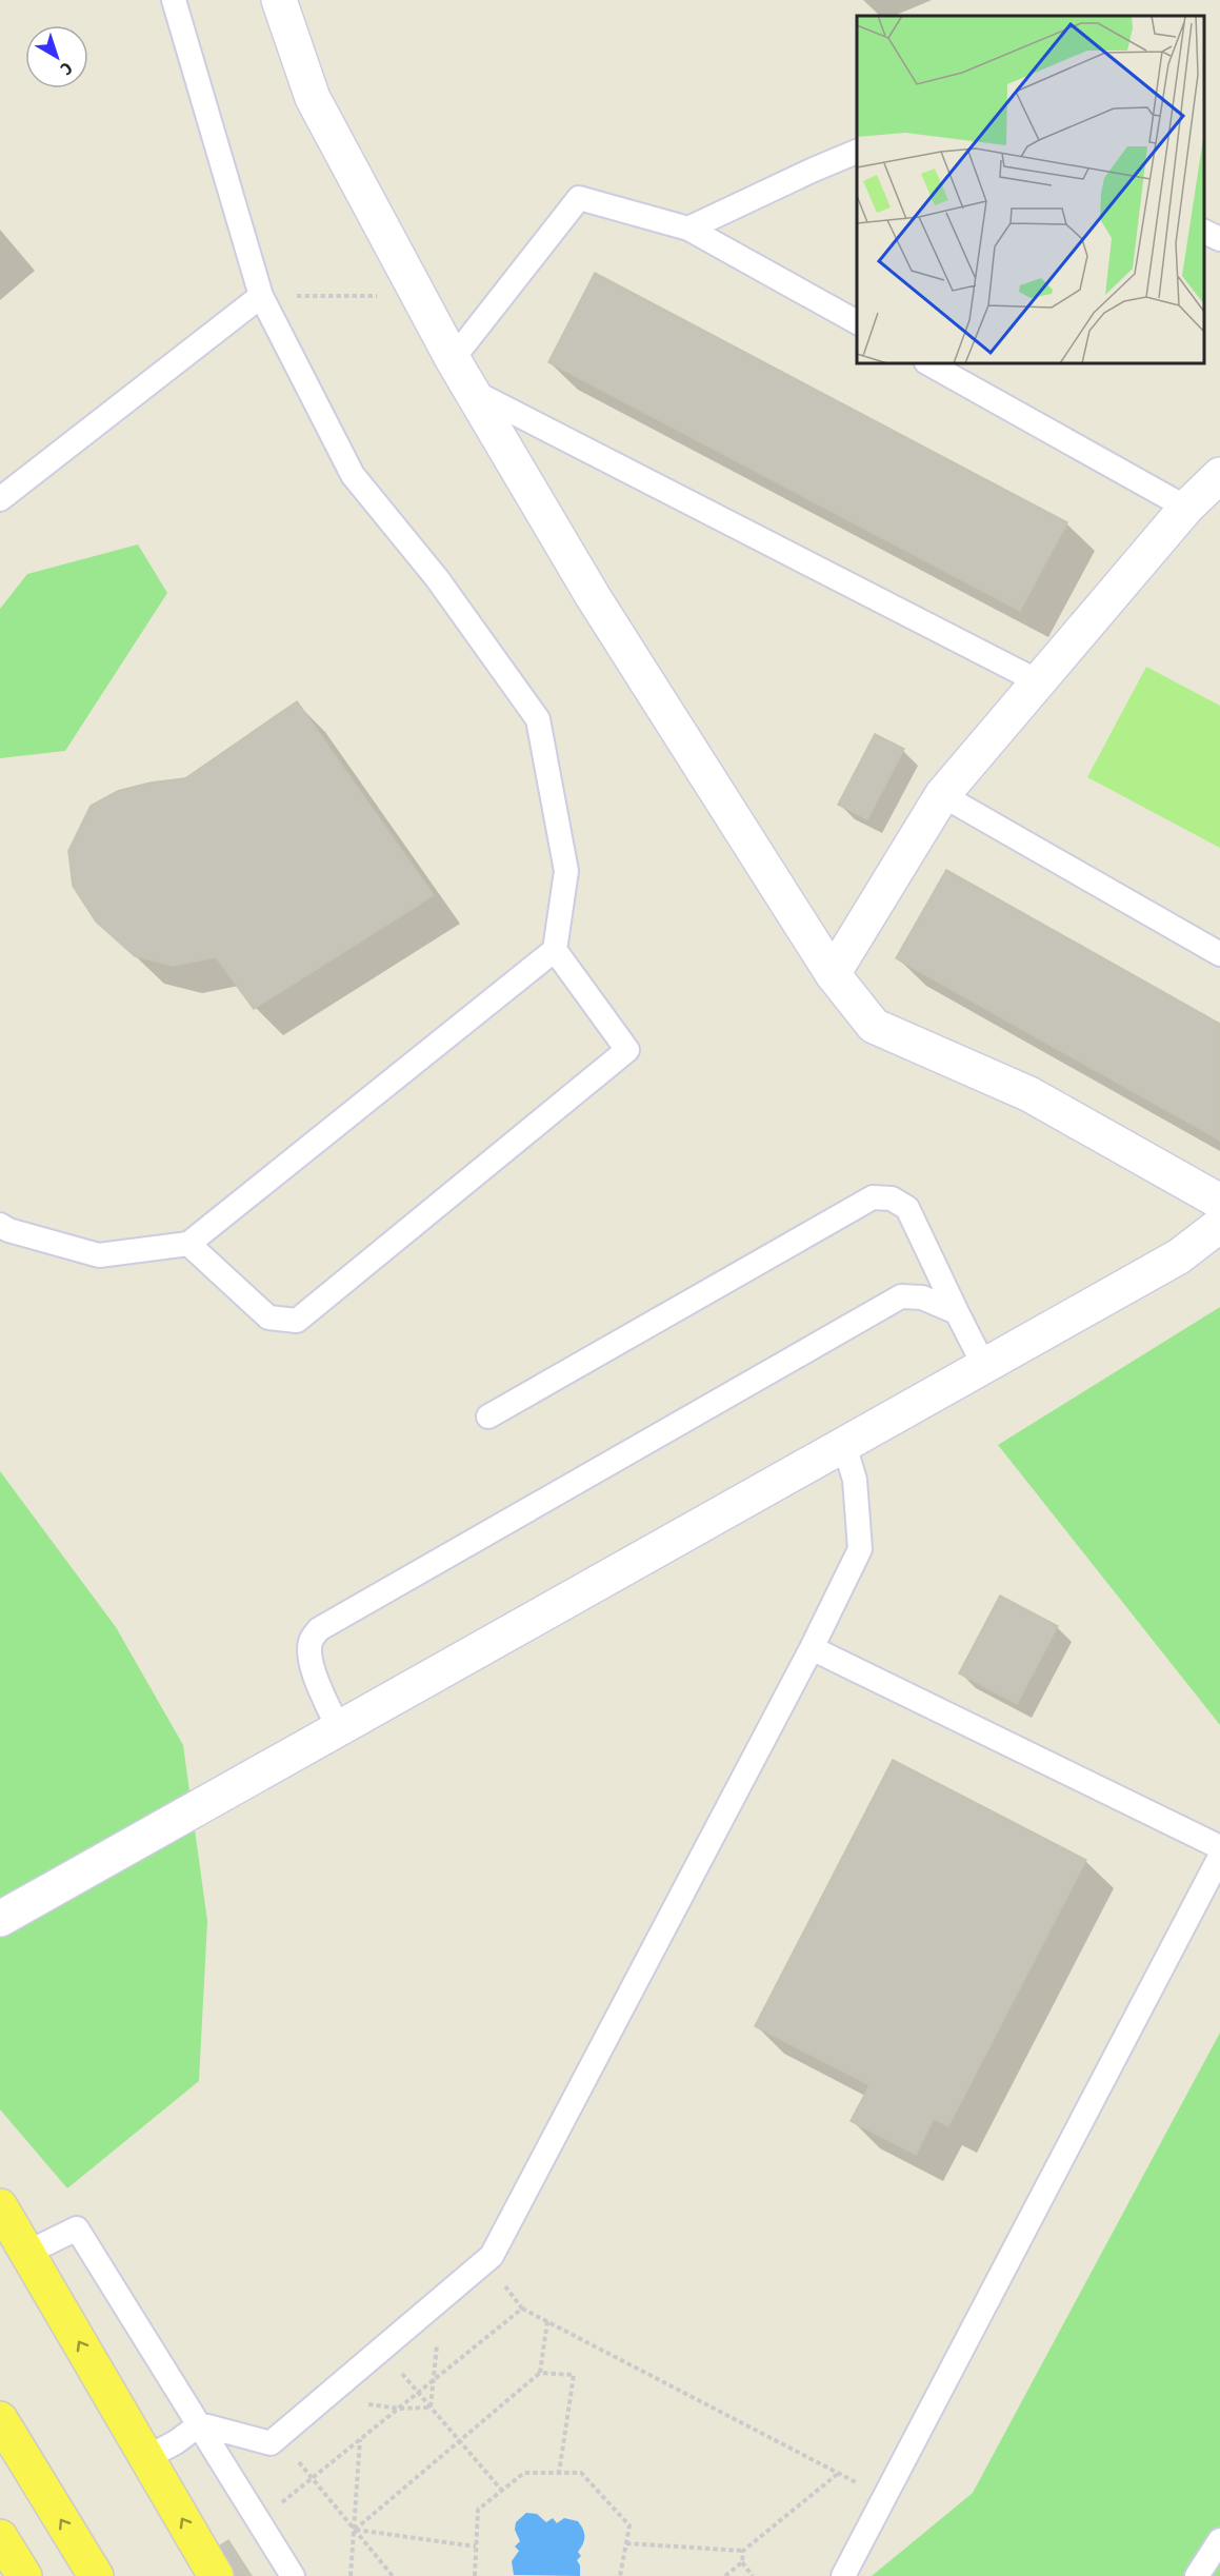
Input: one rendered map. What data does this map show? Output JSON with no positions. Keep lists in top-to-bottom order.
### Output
{
  "north": "bottom right"
}
